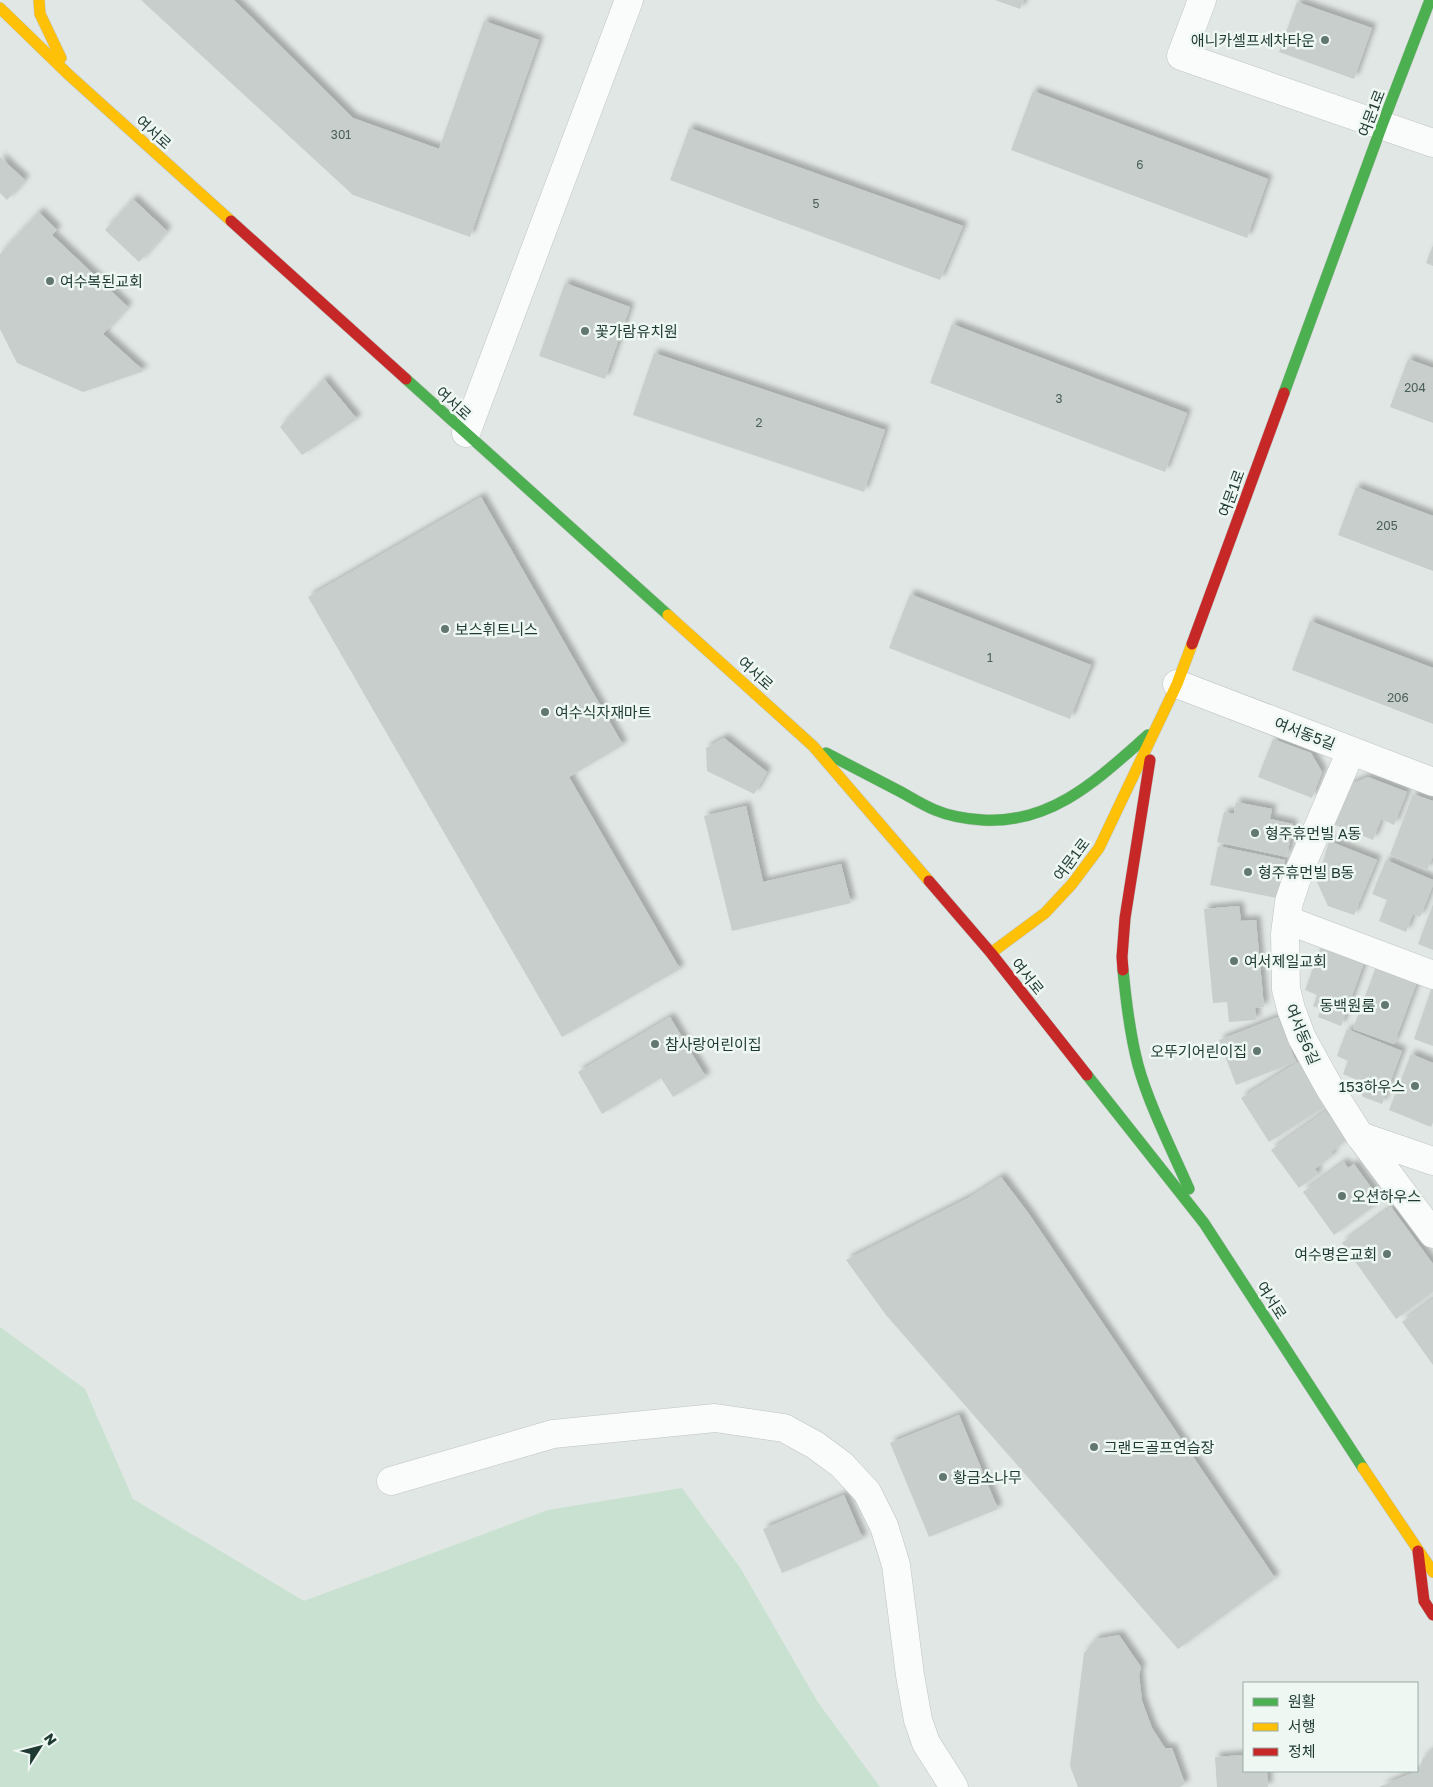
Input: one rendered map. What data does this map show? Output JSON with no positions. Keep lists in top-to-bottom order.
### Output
{
  "streets": {
    "street": [
      "여문1로",
      "여서로",
      "여서동5길",
      "여서동6길"
    ]
  },
  "crossings": [
    ["여문1로", "여서로"],
    ["여문1로", "여서동5길"],
    ["여서동5길", "여서동6길"]
  ],
  "places": [
    "애니카셀프세차타운",
    "여수복된교회",
    "꽃가람유치원",
    "보스휘트니스",
    "여수식자재마트",
    "형주휴먼빌 A동",
    "형주휴먼빌 B동",
    "여서제일교회",
    "동백원룸",
    "참사랑어린이집",
    "오뚜기어린이집",
    "153하우스",
    "오션하우스",
    "여수명은교회",
    "그랜드골프연습장",
    "황금소나무"
  ],
  "house_numbers": [
    "301",
    "6",
    "5",
    "204",
    "3",
    "2",
    "205",
    "1",
    "206"
  ],
  "legend": ["원활", "서행", "정체"],
  "north": "top right"
}
